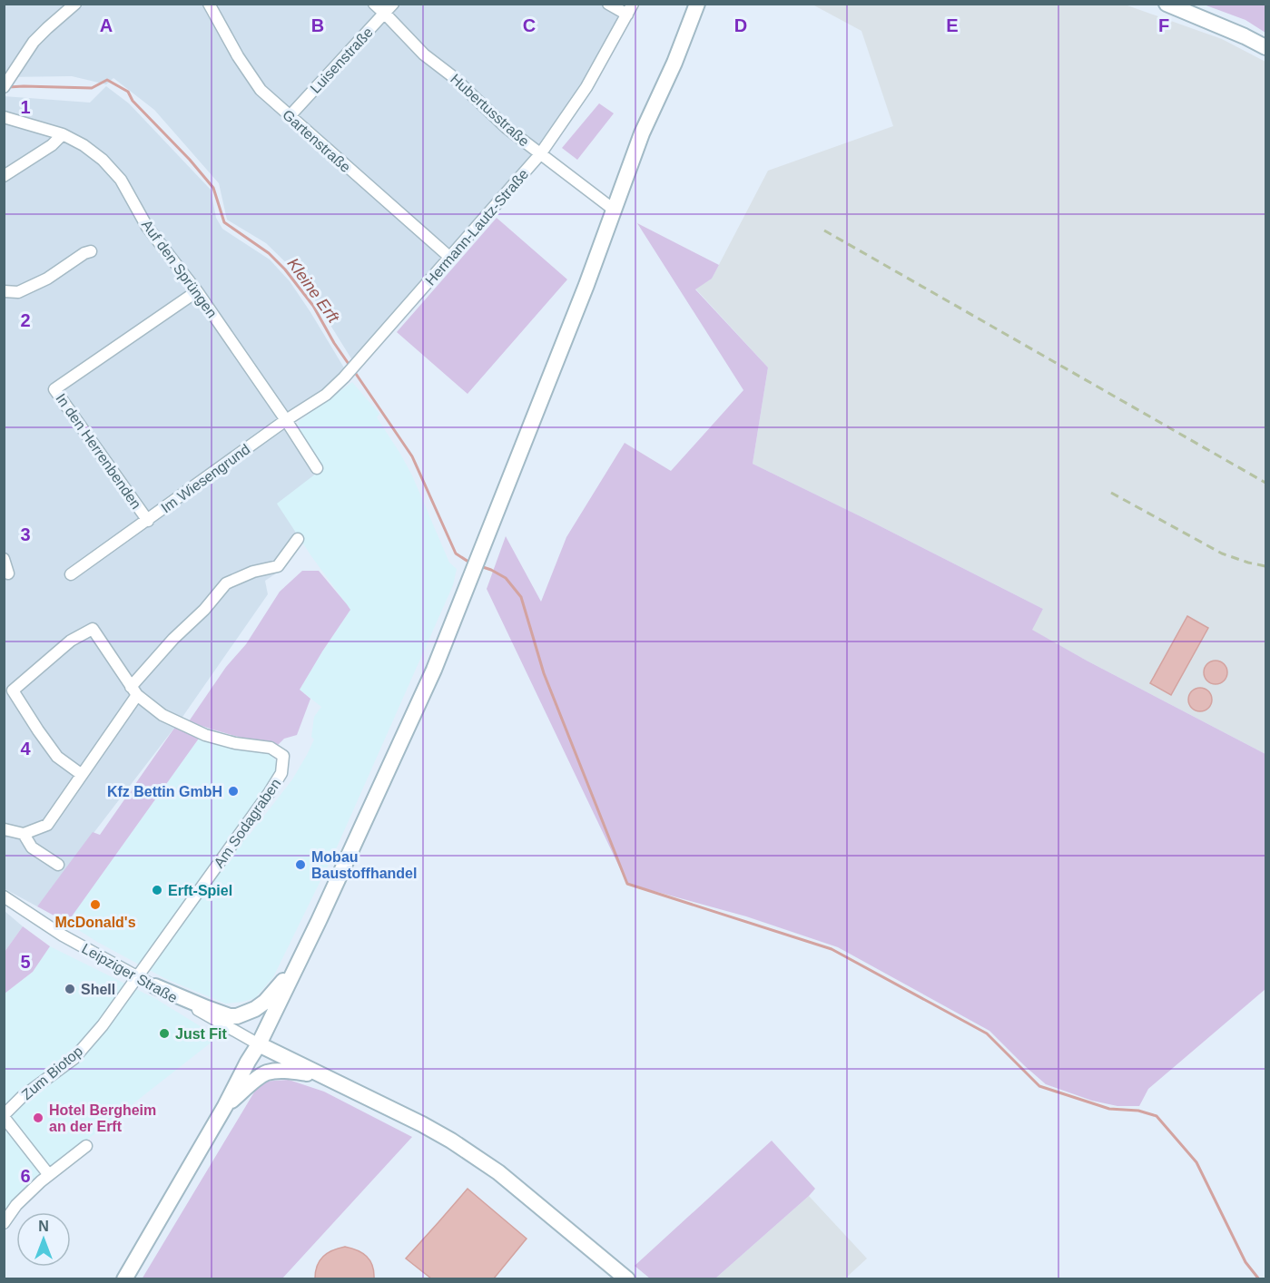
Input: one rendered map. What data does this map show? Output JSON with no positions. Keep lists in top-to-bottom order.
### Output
{
  "streets": {
    "street": [
      "Luisenstraße",
      "Hubertusstraße",
      "Gartenstraße",
      "Hermann-Lautz-Straße",
      "Auf den Sprüngen",
      "In den Herrenbenden",
      "Im Wiesengrund",
      "Am Sodagraben",
      "Leipziger Straße",
      "Zum Biotop"
    ]
  },
  "crossings": [
    ["Luisenstraße", "Hubertusstraße"],
    ["Luisenstraße", "Gartenstraße"],
    ["Hubertusstraße", "Hermann-Lautz-Straße"],
    ["Gartenstraße", "Hermann-Lautz-Straße"],
    ["Hermann-Lautz-Straße", "Auf den Sprüngen"],
    ["Hermann-Lautz-Straße", "Im Wiesengrund"],
    ["Auf den Sprüngen", "In den Herrenbenden"],
    ["Auf den Sprüngen", "Im Wiesengrund"],
    ["In den Herrenbenden", "Im Wiesengrund"],
    ["Am Sodagraben", "Leipziger Straße"],
    ["Am Sodagraben", "Zum Biotop"],
    ["Leipziger Straße", "Zum Biotop"]
  ],
  "water": ["Kleine Erft"],
  "places": [
    "Kfz Bettin GmbH",
    "Mobau Baustoffhandel",
    "Erft-Spiel",
    "McDonald's",
    "Shell",
    "Just Fit",
    "Hotel Bergheim an der Erft"
  ],
  "north": "top",
  "grid": {
    "columns": [
      "A",
      "B",
      "C",
      "D",
      "E",
      "F"
    ],
    "rows": [
      "1",
      "2",
      "3",
      "4",
      "5",
      "6"
    ]
  }
}
